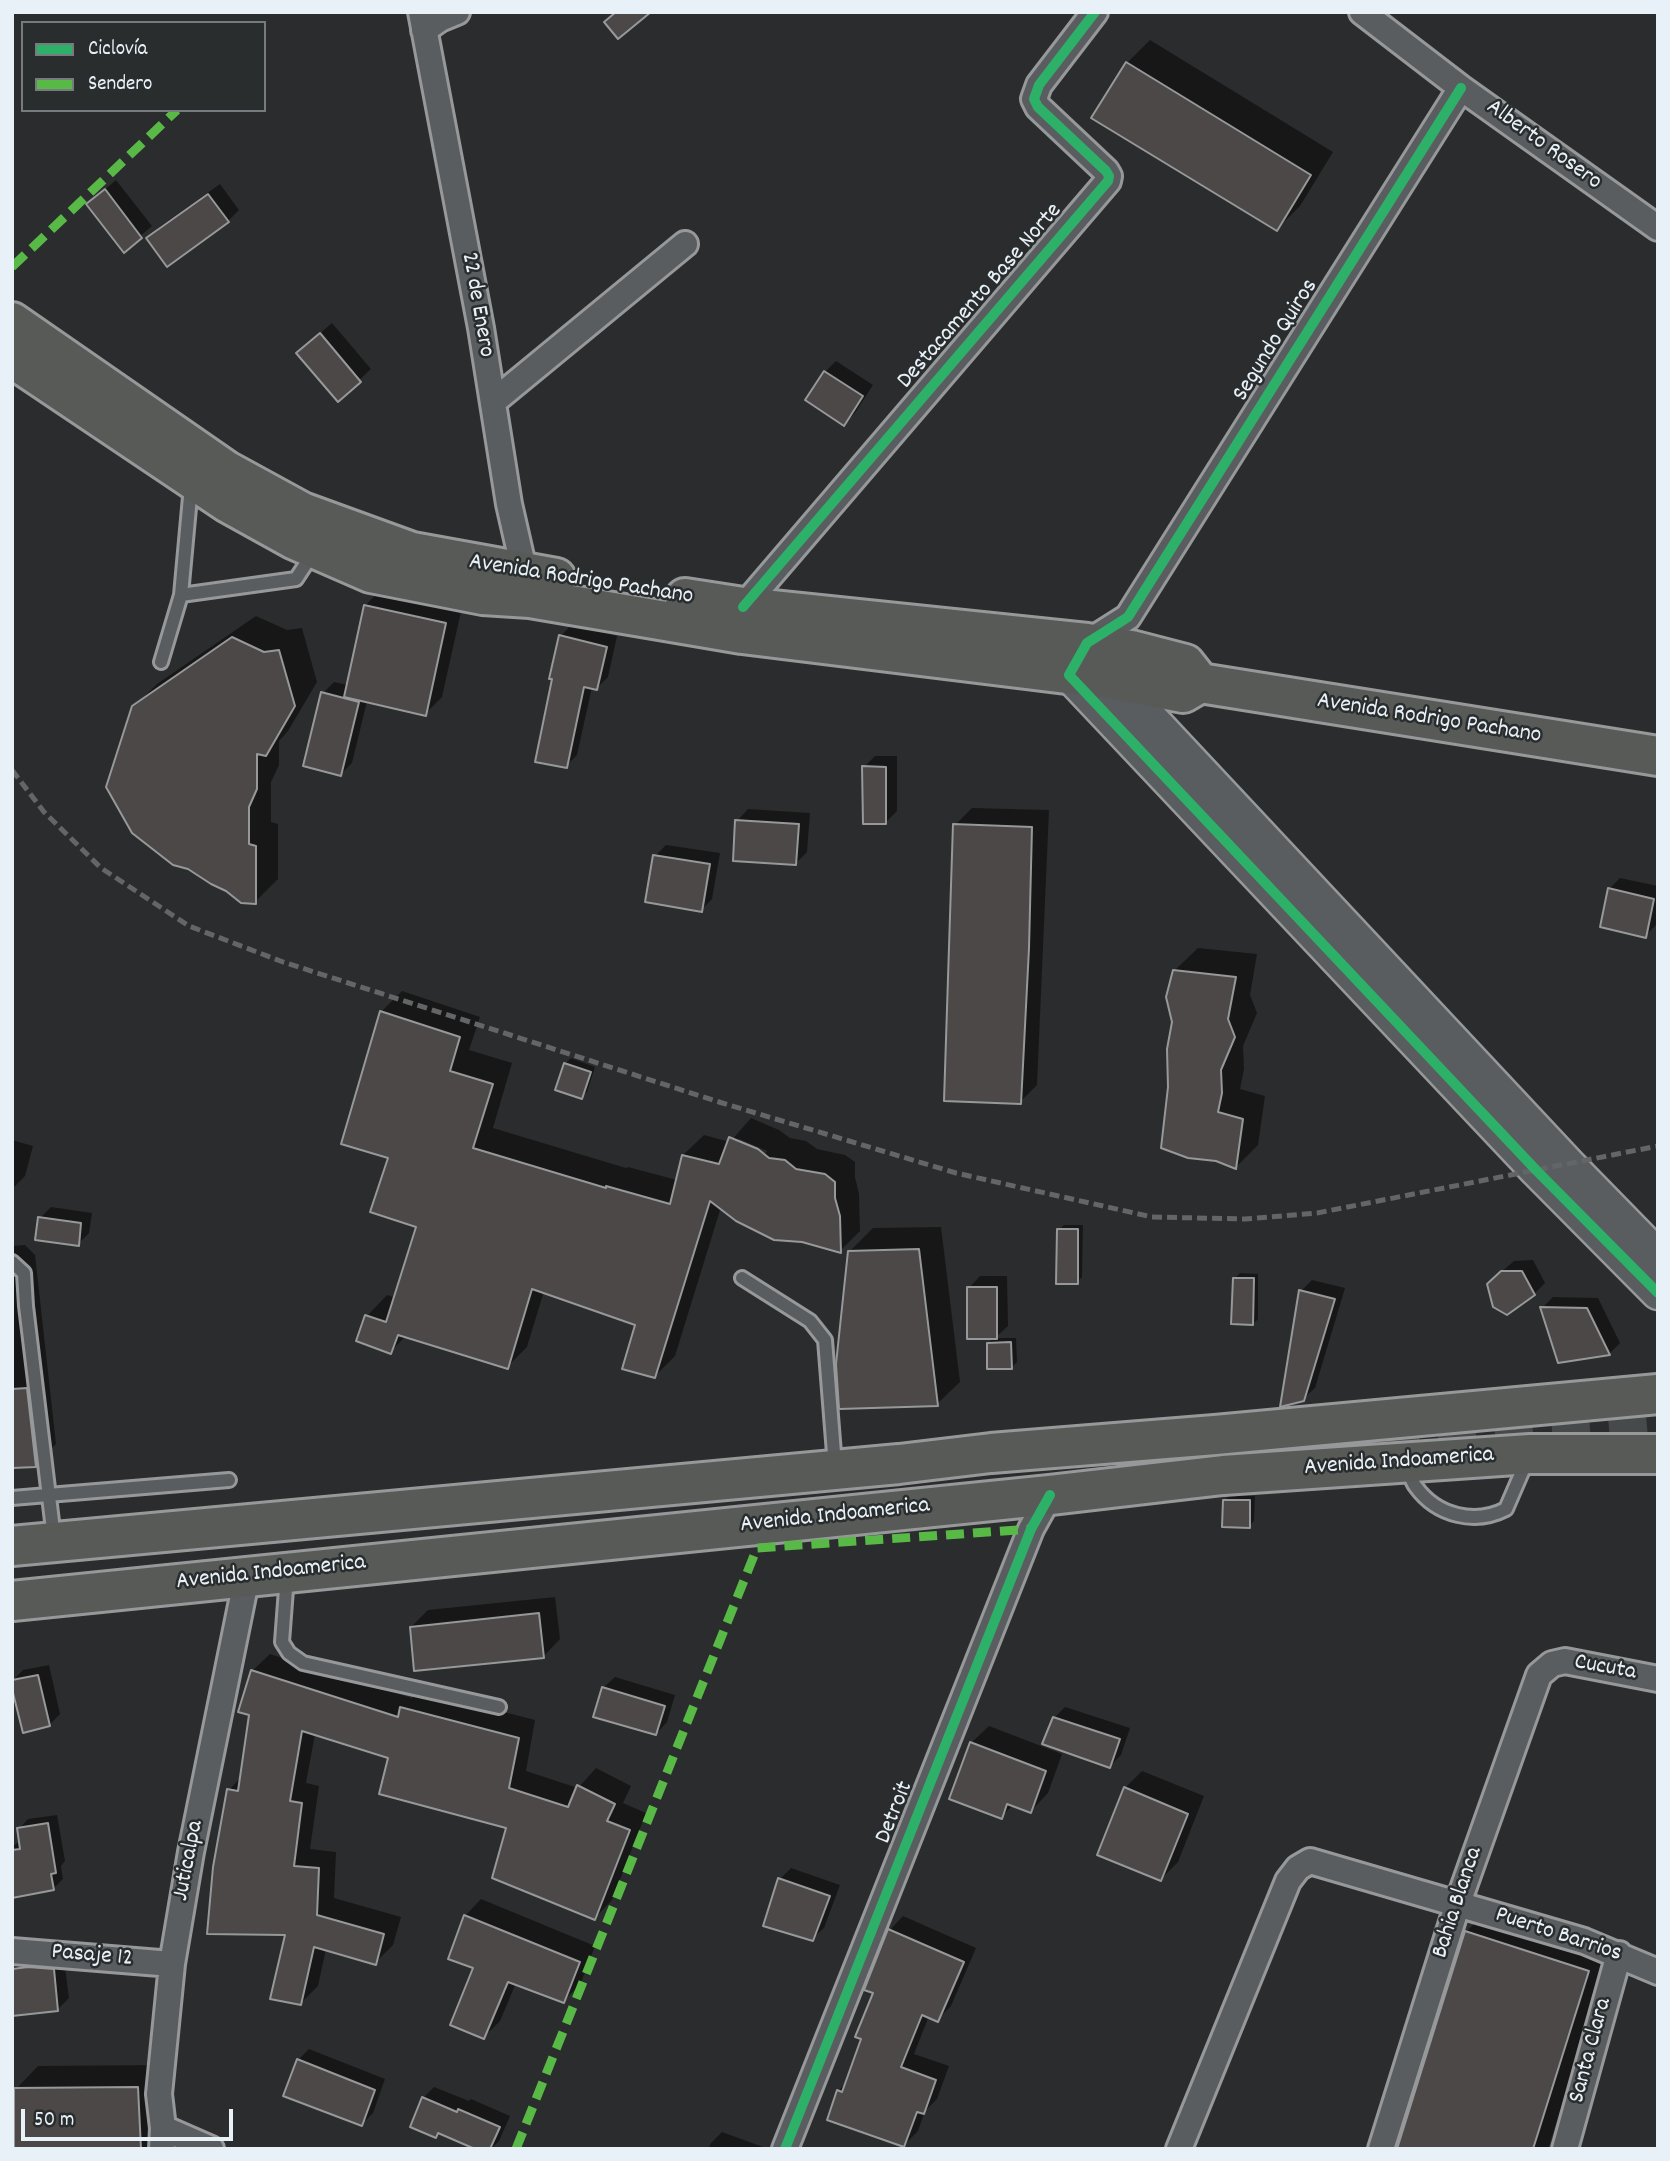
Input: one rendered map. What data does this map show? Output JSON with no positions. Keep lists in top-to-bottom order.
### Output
{
  "streets": {
    "main road": ["Avenida Rodrigo Pachano", "Avenida Indoamerica"],
    "street": [
      "Alberto Rosero",
      "Destacamento Base Norte",
      "22 de Enero",
      "Segundo Quiros",
      "Cucuta",
      "Detroit",
      "Juticalpa",
      "Bahia Blanca",
      "Puerto Barrios",
      "Pasaje 12",
      "Santa Clara"
    ]
  },
  "crossings": [
    ["Alberto Rosero", "Segundo Quiros"],
    ["Destacamento Base Norte", "Avenida Rodrigo Pachano"],
    ["22 de Enero", "Avenida Rodrigo Pachano"],
    ["Segundo Quiros", "Avenida Rodrigo Pachano"],
    ["Avenida Indoamerica", "Detroit"],
    ["Avenida Indoamerica", "Juticalpa"],
    ["Cucuta", "Bahia Blanca"],
    ["Juticalpa", "Pasaje 12"],
    ["Bahia Blanca", "Puerto Barrios"],
    ["Puerto Barrios", "Santa Clara"]
  ],
  "legend": ["Ciclovía", "Sendero"],
  "scale_bar": "50 m"
}
